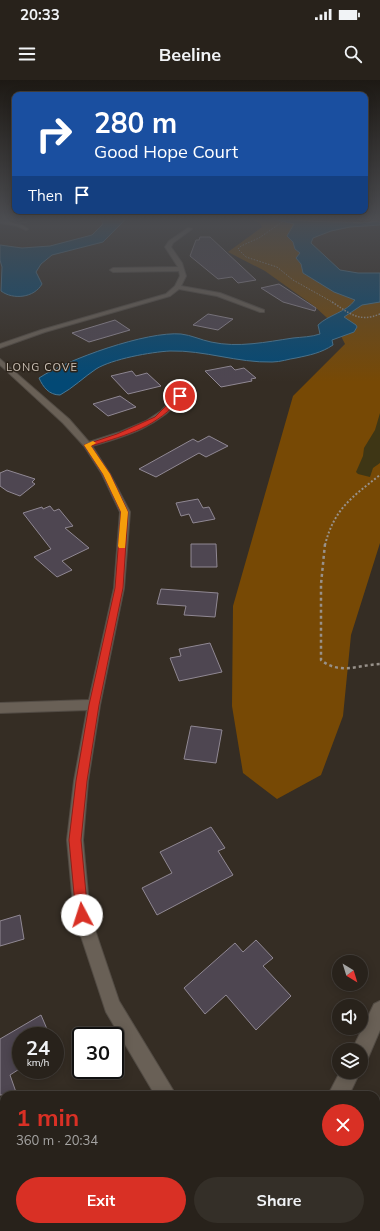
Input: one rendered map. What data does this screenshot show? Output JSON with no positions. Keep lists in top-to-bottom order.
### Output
{
  "districts": ["LONG COVE"],
  "north": "bottom right",
  "page": {
    "status": "20:33",
    "header": "Beeline",
    "turn": ["280 m", "Good Hope Court"],
    "then": "Then",
    "speed": "24 km/h",
    "limit": "30",
    "heading": ["1 min", "360 m · 20:34"],
    "buttons": ["Exit", "Share"]
  }
}
